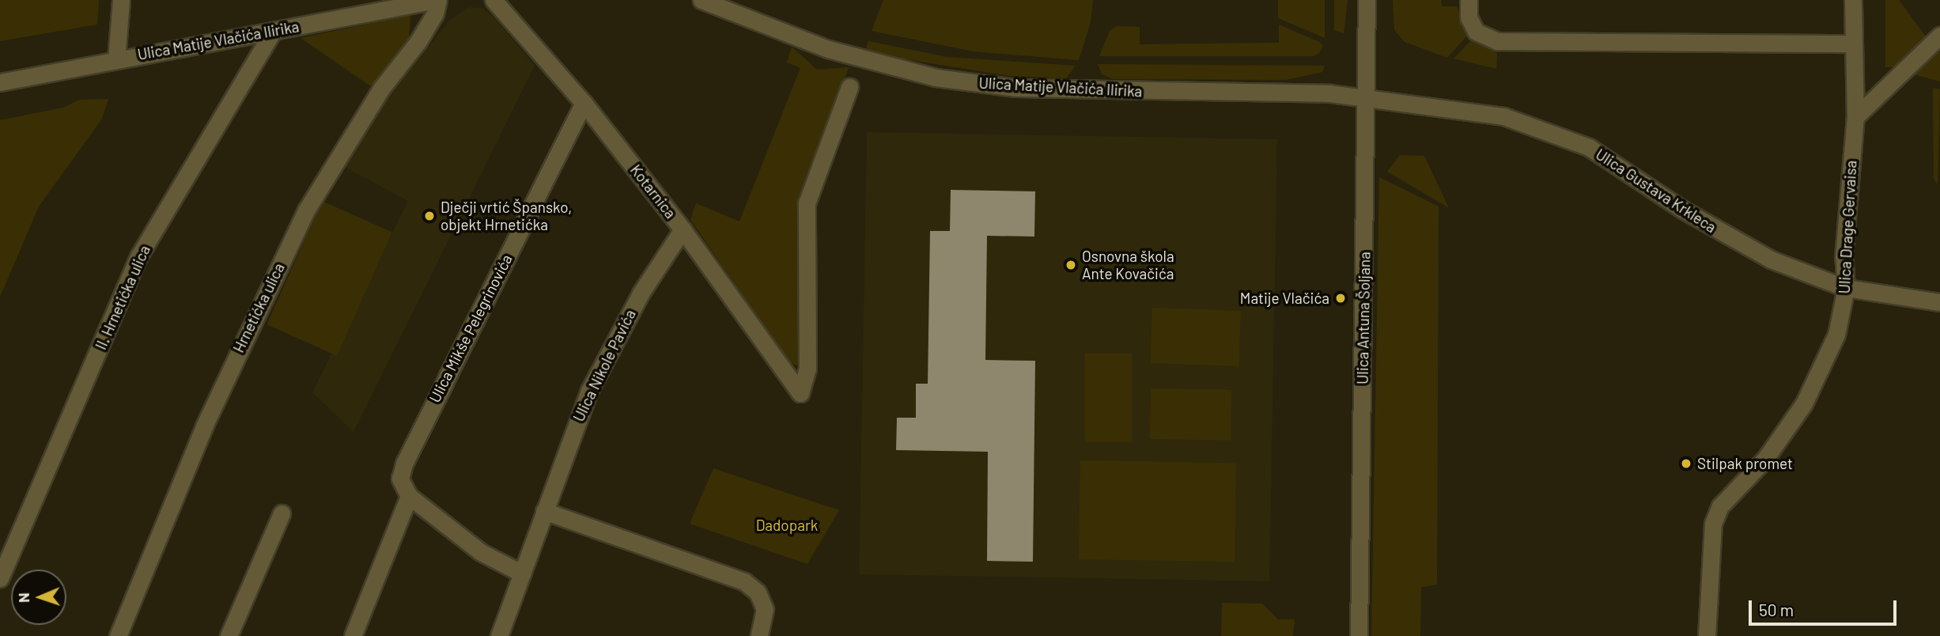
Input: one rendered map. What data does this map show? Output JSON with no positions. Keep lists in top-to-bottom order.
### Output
{
  "streets": {
    "street": [
      "Ulica Matije Vlačića Ilirika",
      "Ulica Gustava Krkleca",
      "Kotarnica",
      "Ulica Drage Gervaisa",
      "II. Hrnetićka ulica",
      "Hrnetićka ulica",
      "Ulica Antuna Šoljana",
      "Ulica Mikše Pelegrinovića",
      "Ulica Nikole Pavića"
    ]
  },
  "crossings": [
    ["Ulica Matije Vlačića Ilirika", "Ulica Gustava Krkleca"],
    ["Ulica Matije Vlačića Ilirika", "II. Hrnetićka ulica"],
    ["Ulica Matije Vlačića Ilirika", "Hrnetićka ulica"],
    ["Ulica Matije Vlačića Ilirika", "Ulica Antuna Šoljana"],
    ["Ulica Gustava Krkleca", "Ulica Drage Gervaisa"],
    ["Ulica Gustava Krkleca", "Ulica Antuna Šoljana"],
    ["Kotarnica", "Ulica Mikše Pelegrinovića"],
    ["Kotarnica", "Ulica Nikole Pavića"]
  ],
  "parks": ["Dadopark"],
  "places": [
    "Dječji vrtić Špansko, objekt Hrnetićka",
    "Osnovna škola Ante Kovačića",
    "Matije Vlačića",
    "Stilpak promet"
  ],
  "scale_bar": "50 m",
  "north": "left"
}
